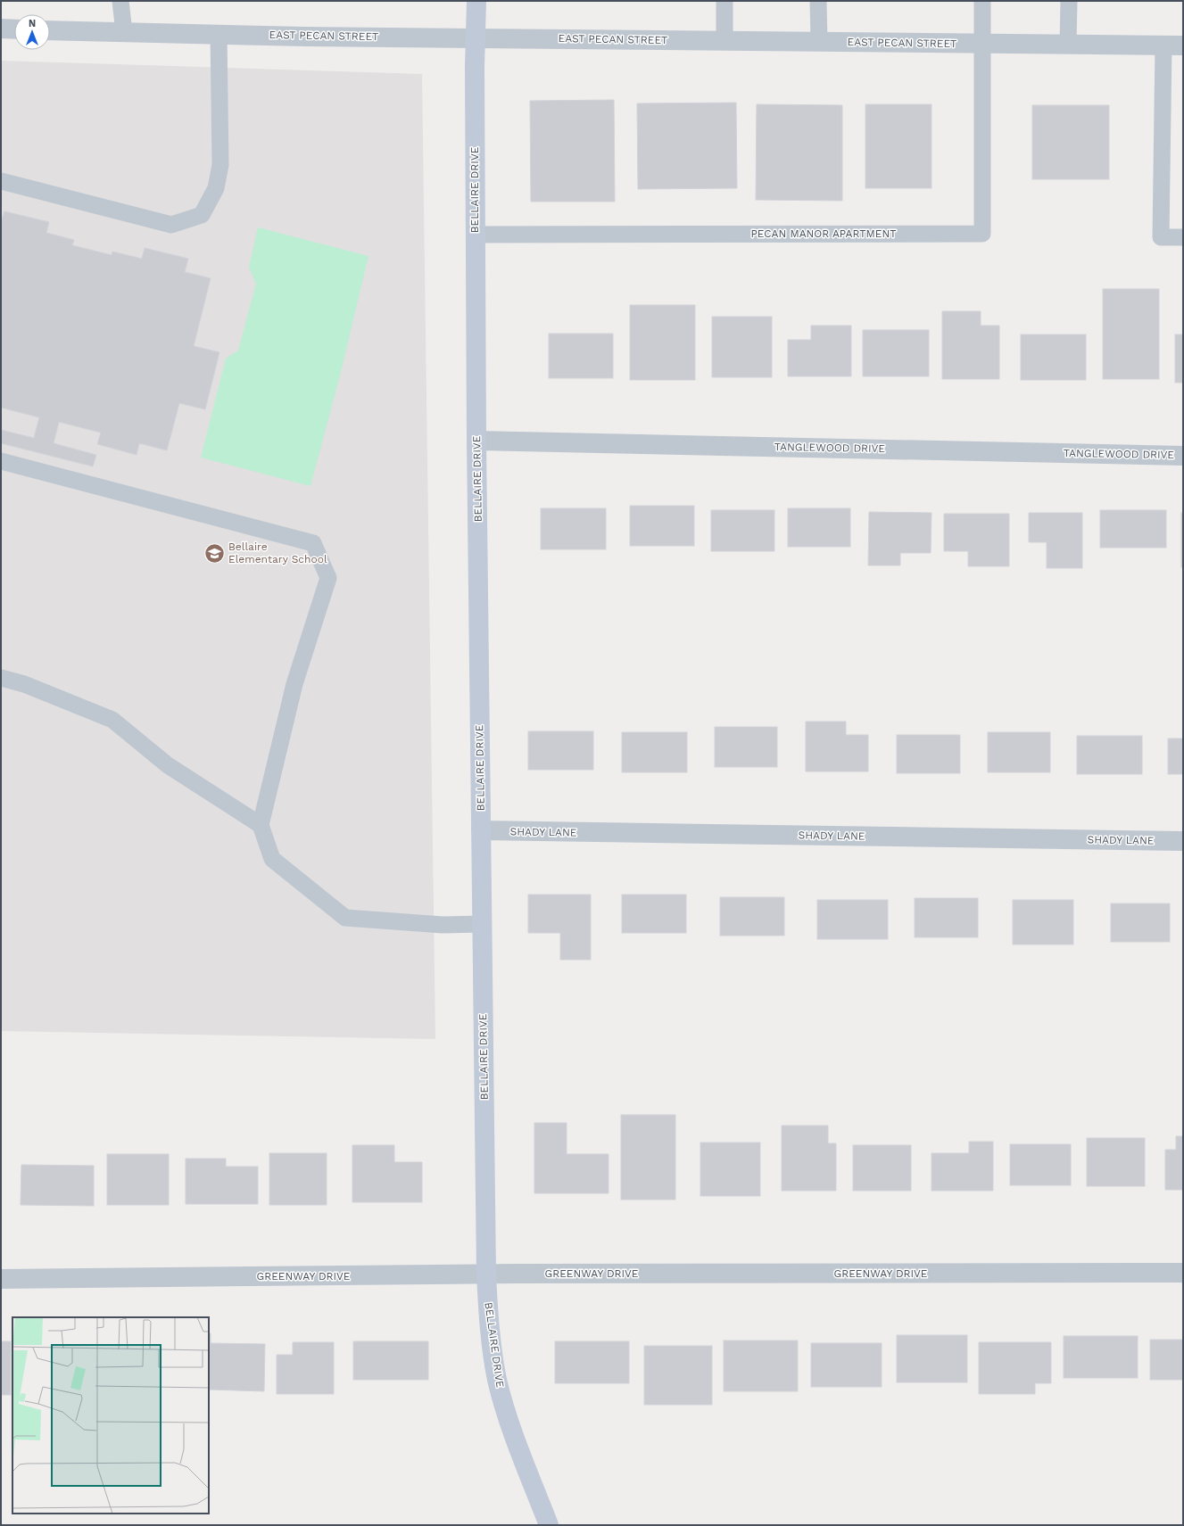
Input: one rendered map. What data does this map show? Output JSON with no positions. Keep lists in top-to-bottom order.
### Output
{
  "streets": {
    "street": [
      "EAST PECAN STREET",
      "BELLAIRE DRIVE",
      "TANGLEWOOD DRIVE",
      "SHADY LANE",
      "GREENWAY DRIVE"
    ],
    "lane": ["PECAN MANOR APARTMENT"]
  },
  "crossings": [
    ["EAST PECAN STREET", "BELLAIRE DRIVE"],
    ["EAST PECAN STREET", "PECAN MANOR APARTMENT"],
    ["BELLAIRE DRIVE", "PECAN MANOR APARTMENT"],
    ["BELLAIRE DRIVE", "TANGLEWOOD DRIVE"],
    ["BELLAIRE DRIVE", "SHADY LANE"],
    ["BELLAIRE DRIVE", "GREENWAY DRIVE"]
  ],
  "places": {
    "school or university": ["Bellaire Elementary School"]
  },
  "north": "top"
}
